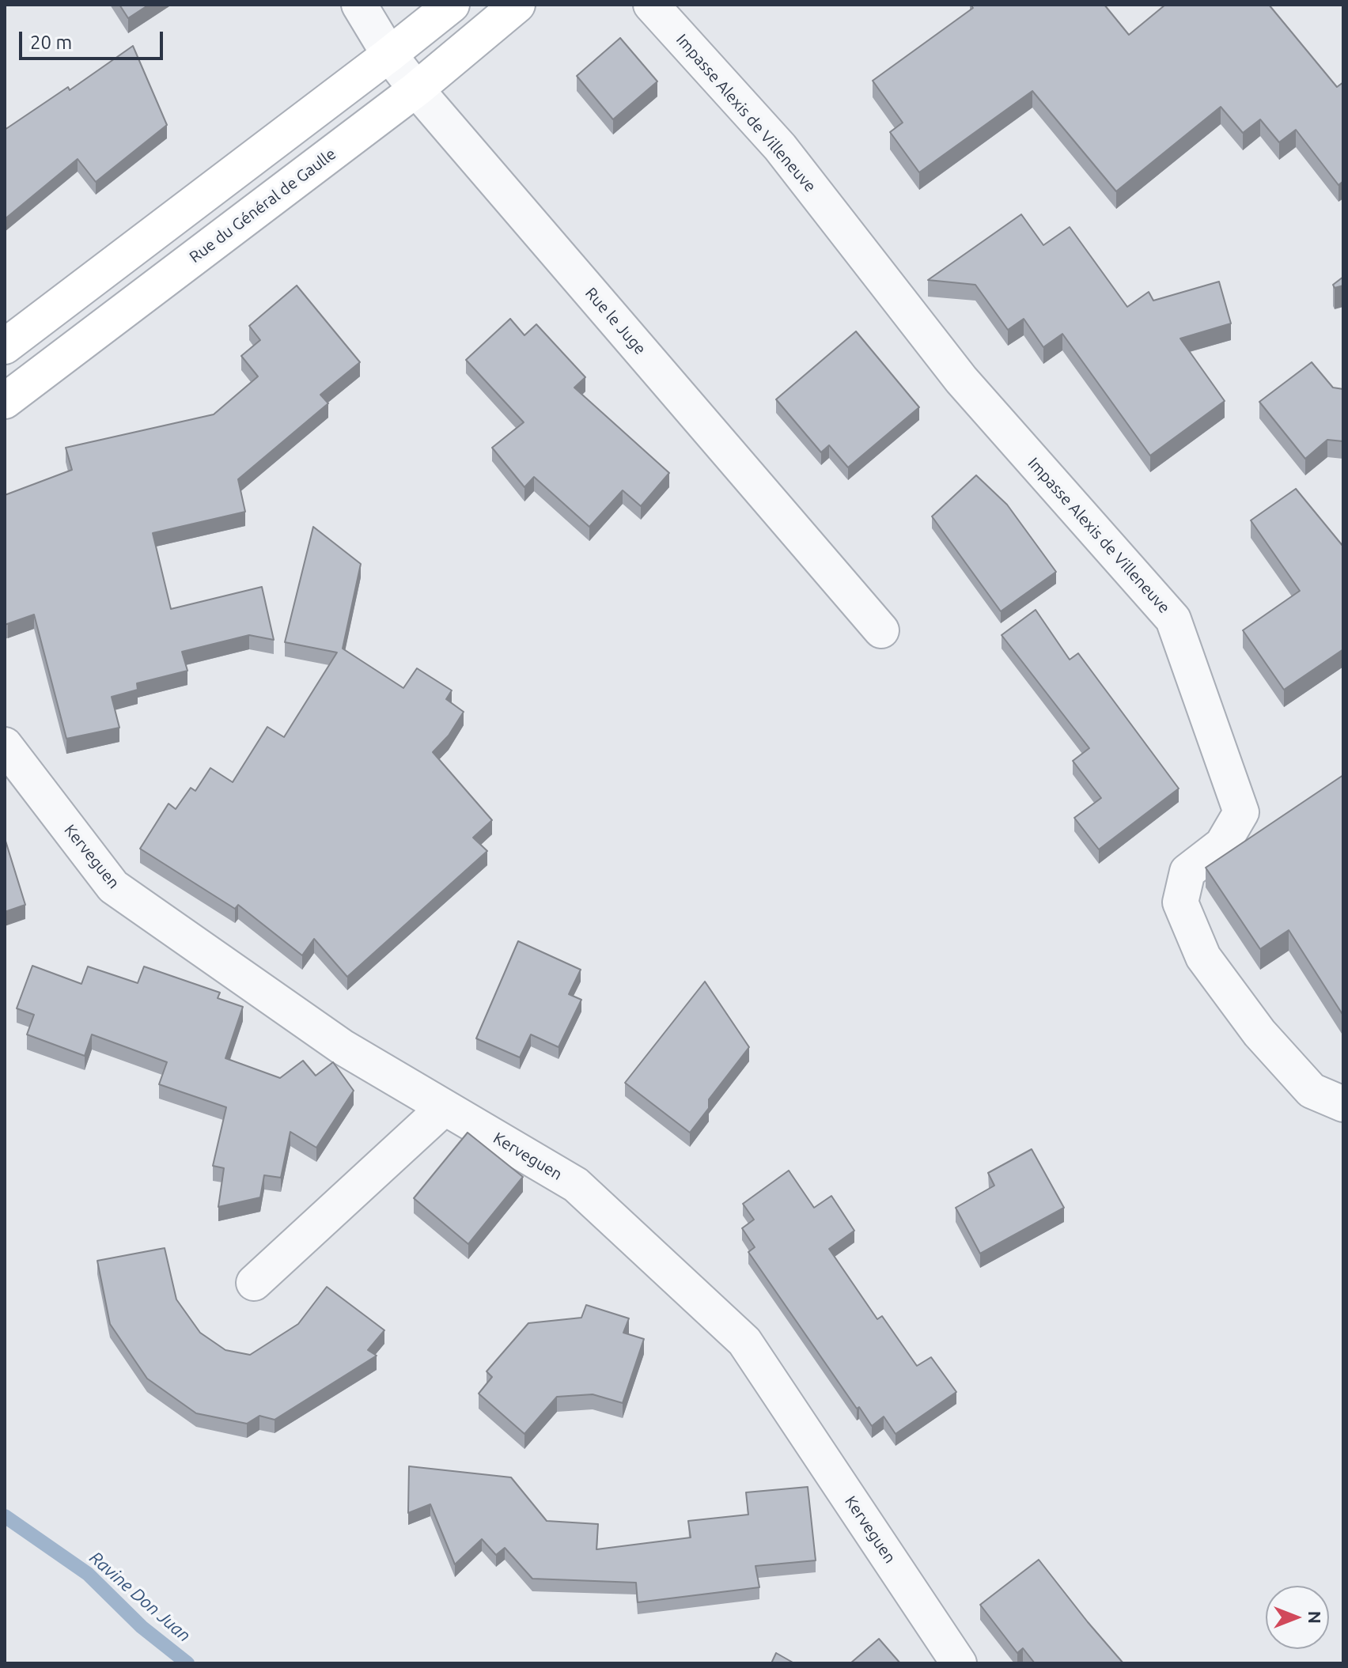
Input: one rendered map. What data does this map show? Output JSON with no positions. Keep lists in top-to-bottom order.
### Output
{
  "streets": {
    "main road": ["Rue du Général de Gaulle"],
    "street": ["Impasse Alexis de Villeneuve", "Rue le Juge", "Kerveguen"]
  },
  "crossings": [
    ["Rue du Général de Gaulle", "Rue le Juge"]
  ],
  "water": ["Ravine Don Juan"],
  "scale_bar": "20 m",
  "north": "right"
}
